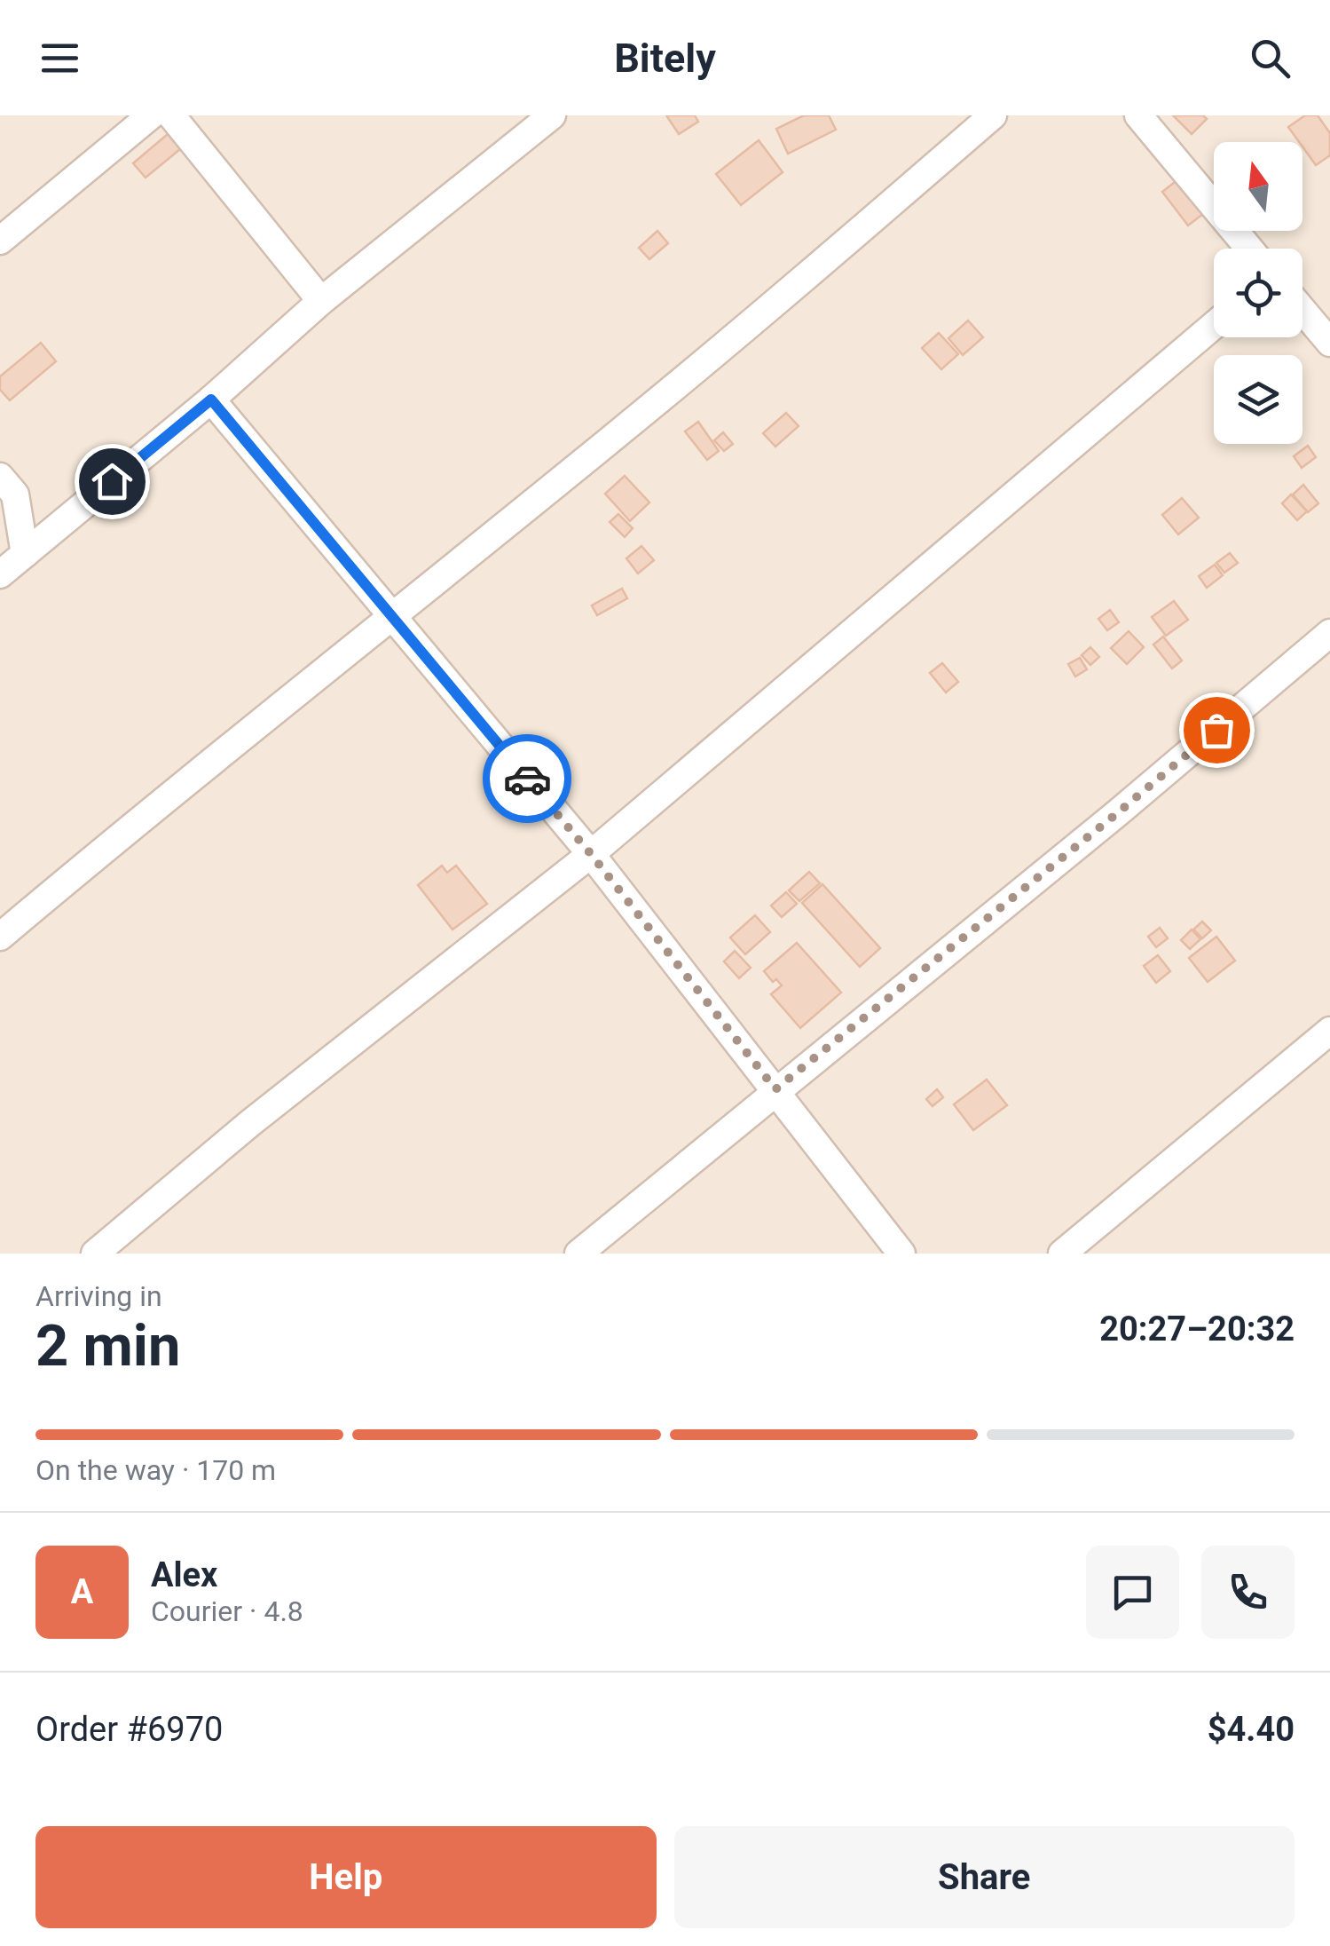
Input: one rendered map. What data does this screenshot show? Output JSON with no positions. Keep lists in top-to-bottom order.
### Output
{
  "north": "top",
  "page": {
    "header": "Bitely",
    "heading": ["2 min", "Arriving in", "20:27–20:32"],
    "panel": [
      "Alex",
      "Courier · 4.8",
      "Order #6970",
      "$4.40"
    ],
    "bar": "On the way · 170 m",
    "round": "A",
    "buttons": ["Help", "Share"]
  }
}
